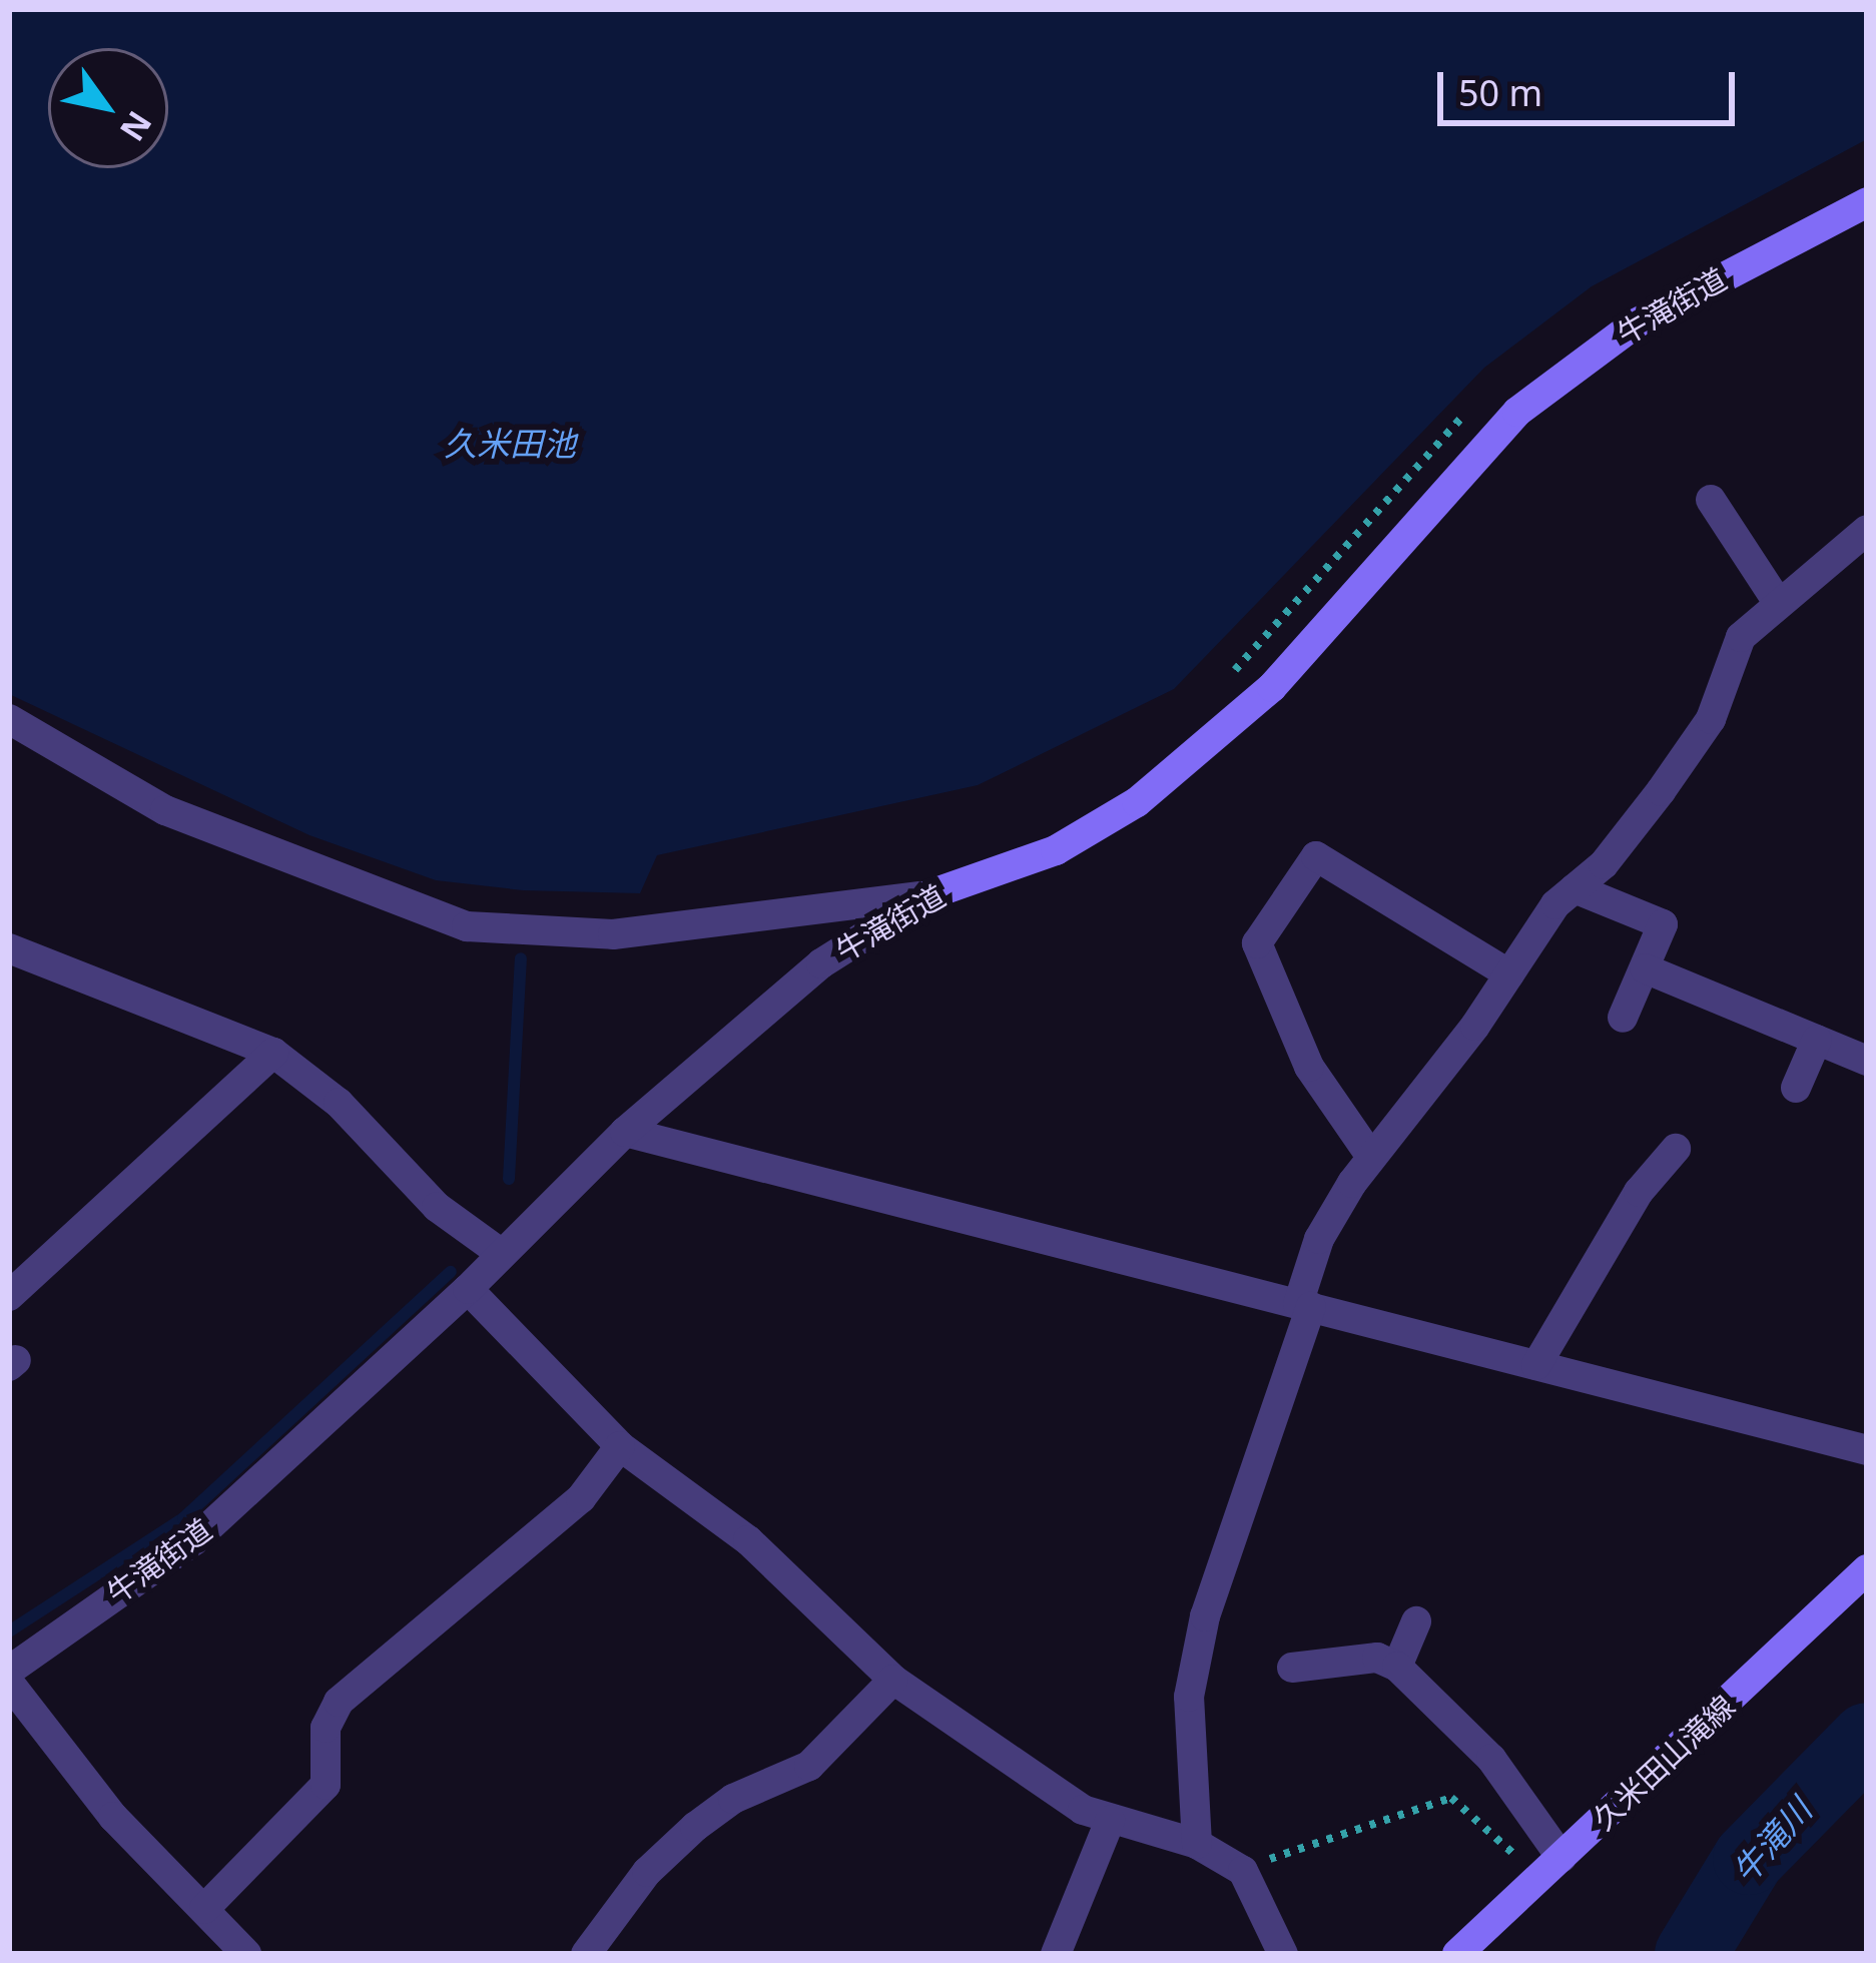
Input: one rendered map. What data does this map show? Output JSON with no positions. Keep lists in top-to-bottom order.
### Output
{
  "streets": {
    "street": ["牛滝街道", "久米田山滝線"]
  },
  "water": ["久米田池", "牛滝川"],
  "scale_bar": "50 m",
  "north": "bottom right"
}
